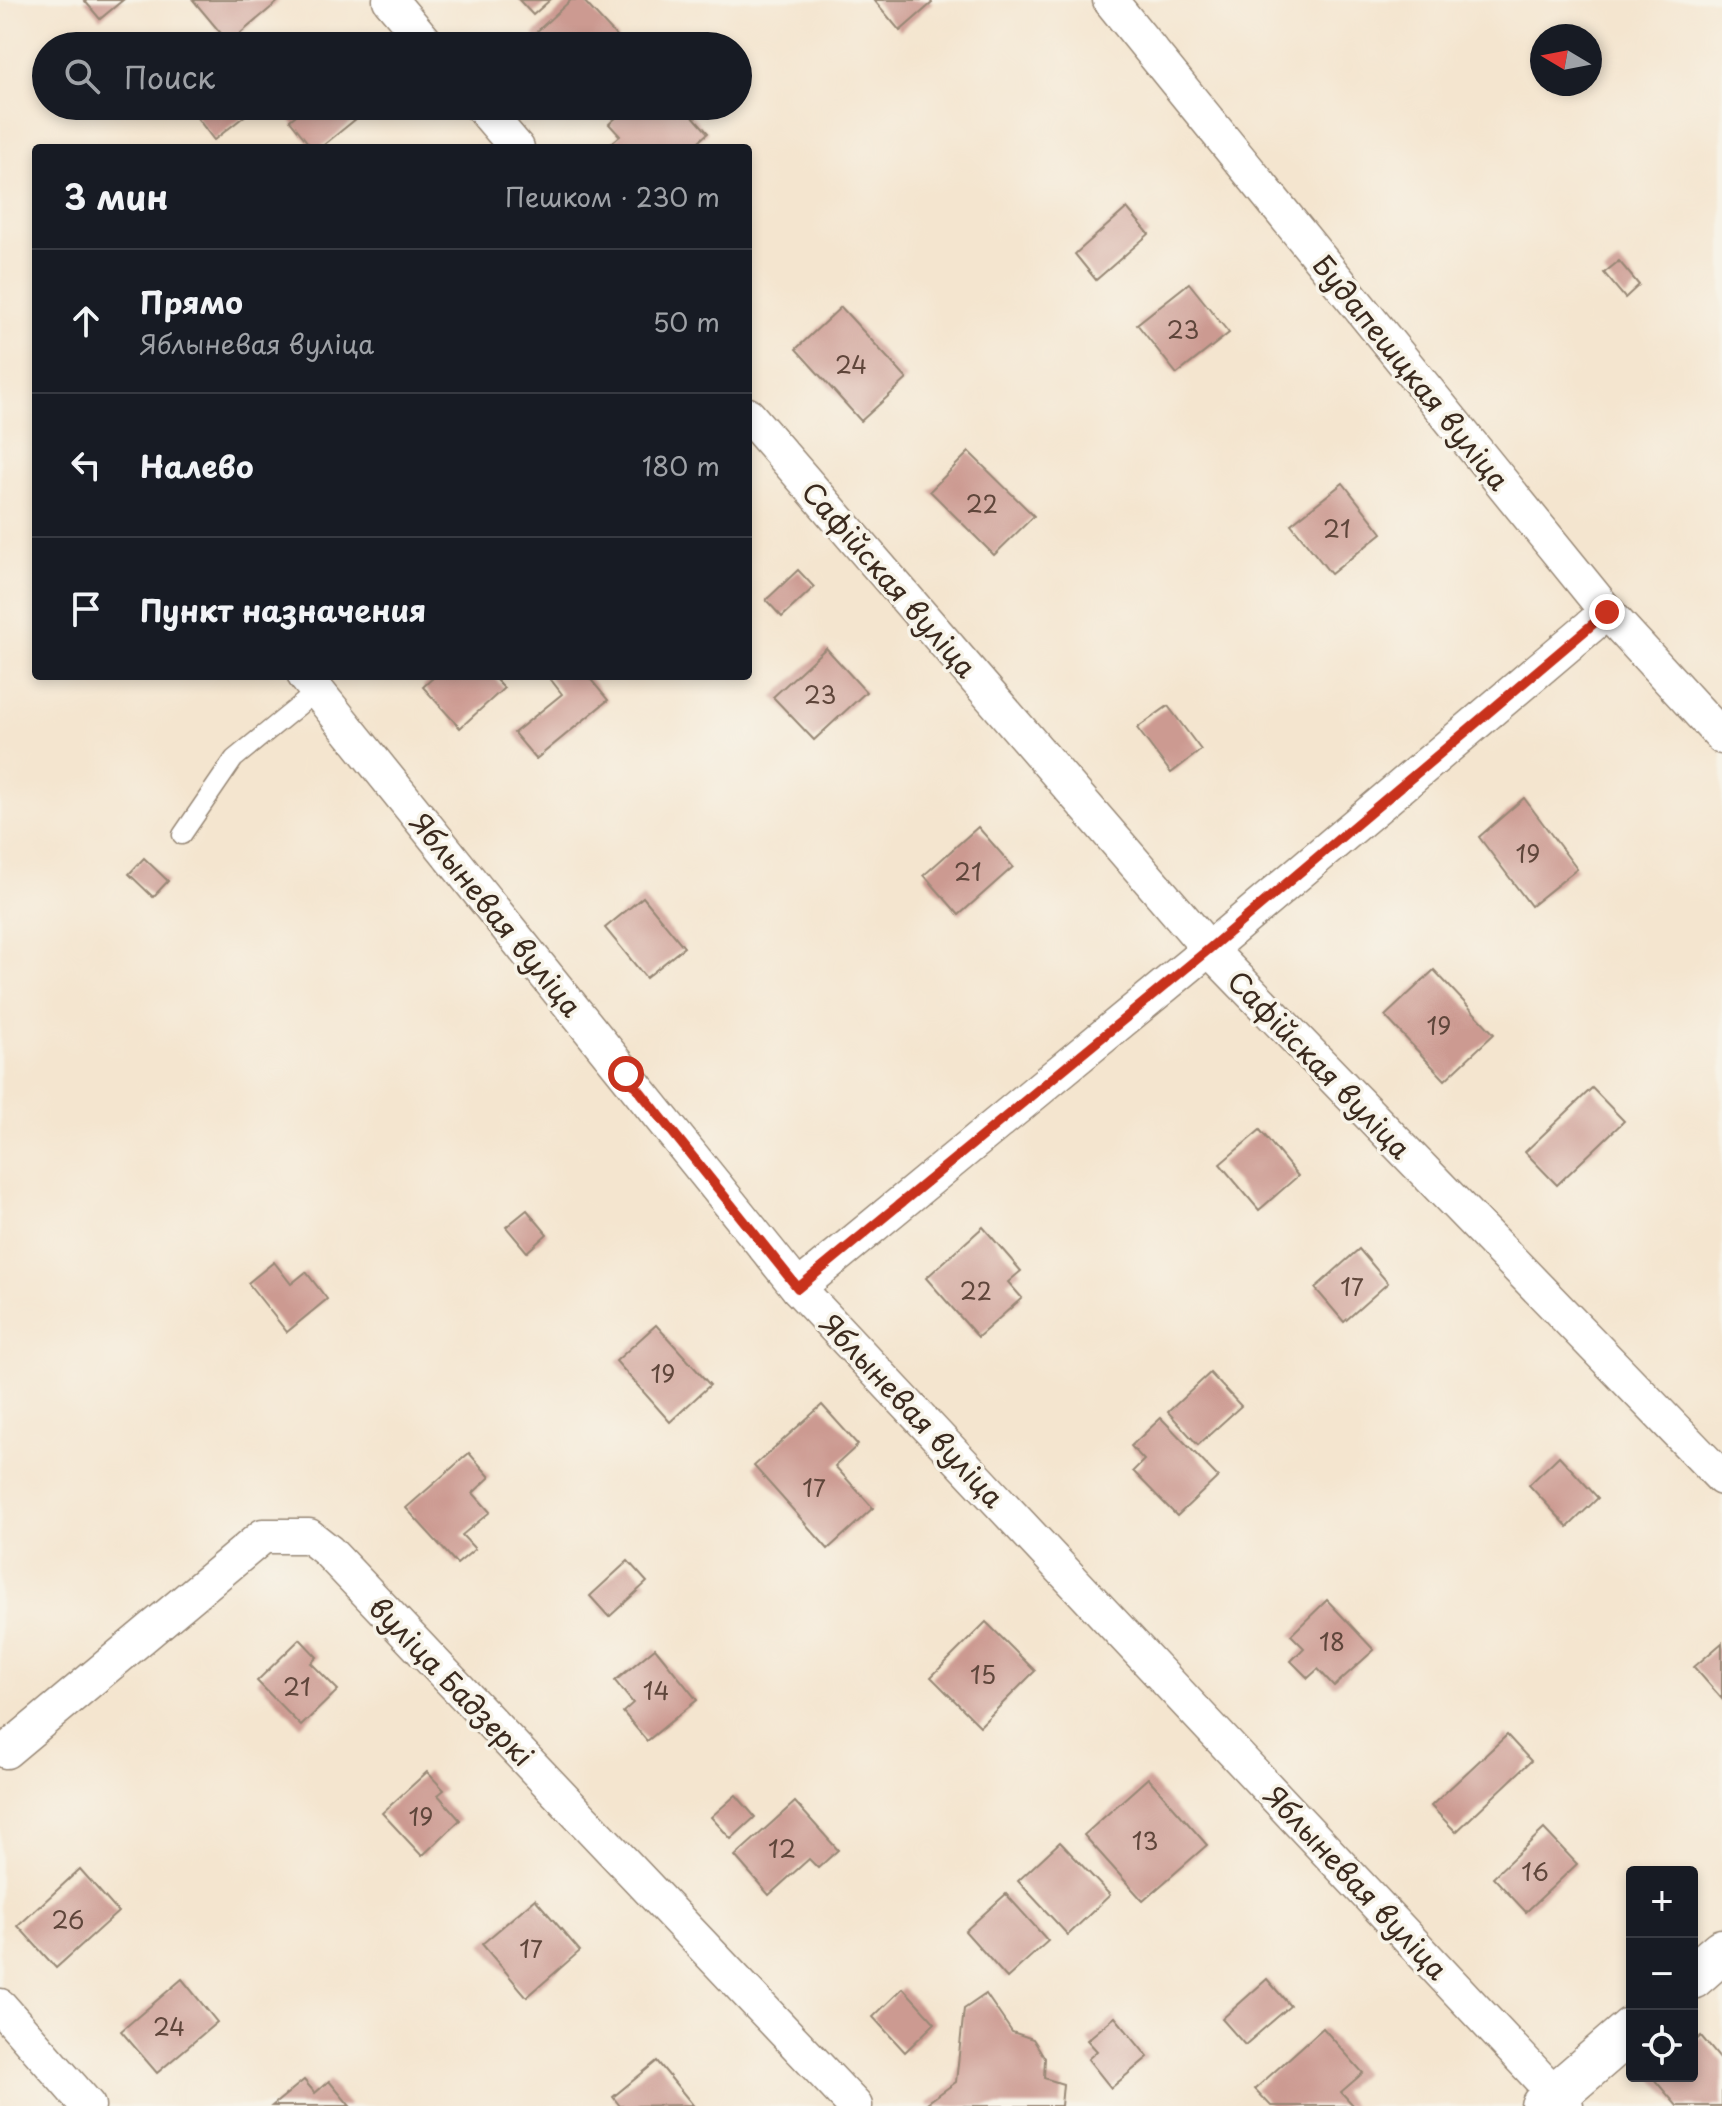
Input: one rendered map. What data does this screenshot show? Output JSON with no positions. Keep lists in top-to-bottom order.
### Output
{
  "streets": {
    "street": [
      "Будапешцкая вуліца",
      "Сафійская вуліца",
      "Яблыневая вуліца",
      "вуліца Бадзеркі"
    ]
  },
  "house_numbers": [
    "23",
    "24",
    "22",
    "21",
    "23",
    "19",
    "21",
    "19",
    "17",
    "22",
    "19",
    "17",
    "18",
    "15",
    "21",
    "14",
    "19",
    "13",
    "12",
    "16",
    "26",
    "17",
    "24"
  ],
  "north": "left",
  "page": {
    "search": "Поиск",
    "heading": ["3 мин", "Пешком · 230 m"],
    "list": [
      ["Прямо", "Яблыневая вуліца", "50 m"],
      ["Налево", "180 m"],
      "Пункт назначения"
    ],
    "map_buttons": ["+", "−"]
  }
}
